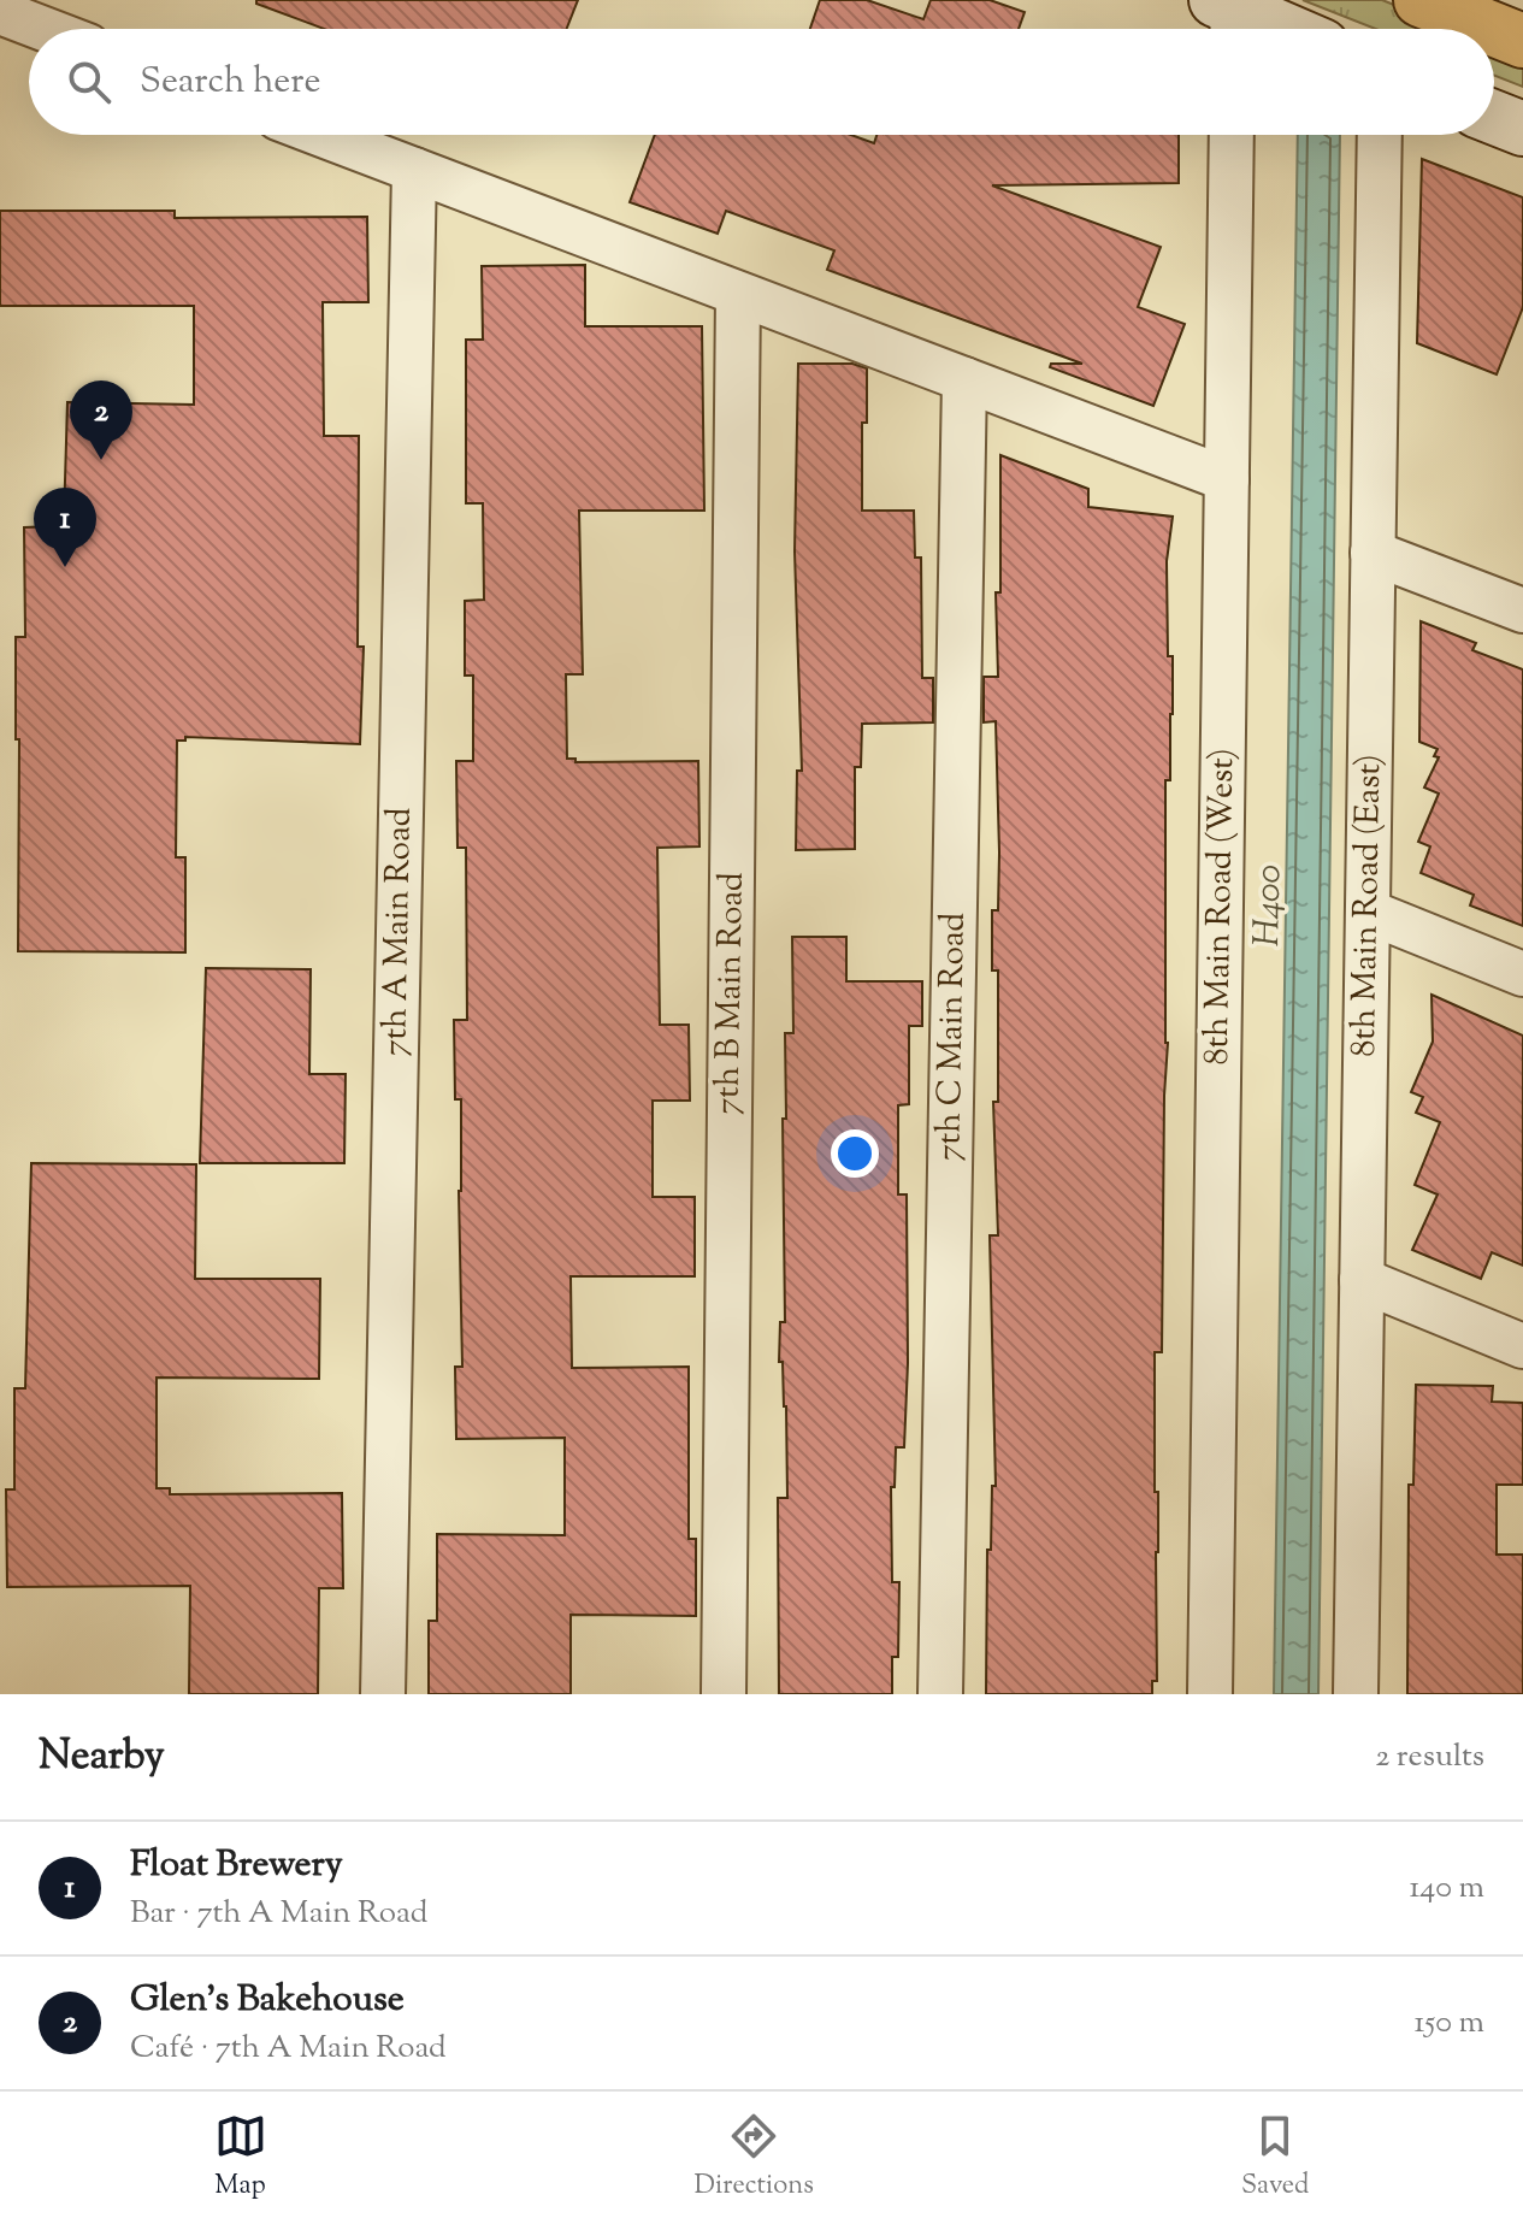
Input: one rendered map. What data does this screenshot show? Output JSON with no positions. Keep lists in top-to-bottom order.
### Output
{
  "streets": {
    "street": [
      "8th Main Road (East)",
      "8th Main Road (West)",
      "7th A Main Road",
      "7th B Main Road",
      "7th C Main Road"
    ]
  },
  "water": ["H400"],
  "page": {
    "search": "Search here",
    "pins": ["2", "1"],
    "heading": ["Nearby", "2 results"],
    "list": [
      {
        "mark": "1",
        "name": "Float Brewery",
        "note": "Bar · 7th A Main Road",
        "value": "140 m"
      },
      {
        "mark": "2",
        "name": "Glen's Bakehouse",
        "note": "Café · 7th A Main Road",
        "value": "150 m"
      }
    ],
    "nav": ["Map", "Directions", "Saved"]
  }
}
